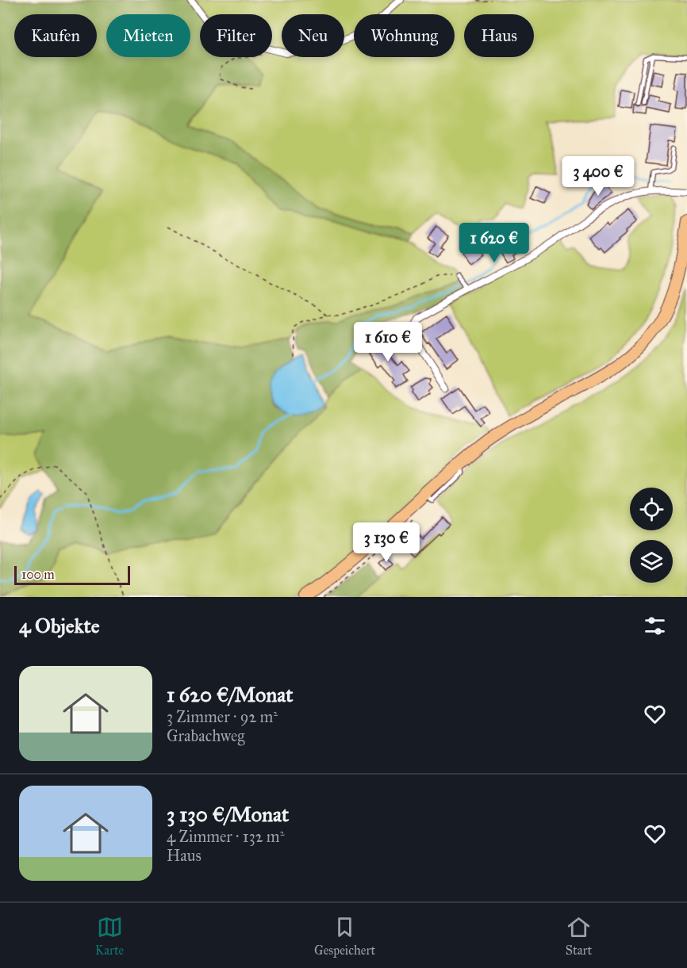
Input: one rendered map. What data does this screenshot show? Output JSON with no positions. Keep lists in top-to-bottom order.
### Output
{
  "scale_bar": "100 m",
  "page": {
    "chip": [
      "Kaufen",
      "Mieten",
      "Filter",
      "Neu",
      "Wohnung",
      "Haus"
    ],
    "price": [
      "3 400 €",
      "1 620 €",
      "1 610 €",
      "3 130 €"
    ],
    "scale": "100 m",
    "heading": "4 Objekte",
    "list": [
      {
        "name": "1 620 €/Monat",
        "note": "3 Zimmer · 92 m² · Grabachweg"
      },
      {
        "name": "3 130 €/Monat",
        "note": "4 Zimmer · 132 m² · Haus"
      }
    ],
    "tabs": ["Karte", "Gespeichert", "Start"]
  }
}
